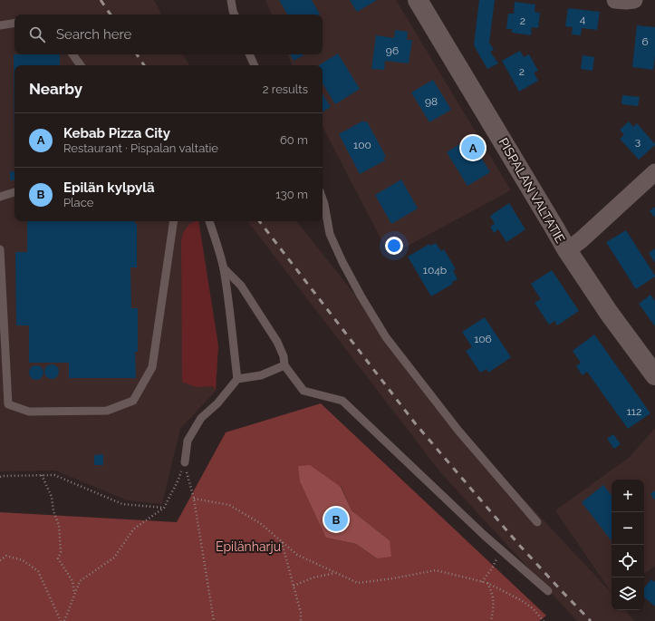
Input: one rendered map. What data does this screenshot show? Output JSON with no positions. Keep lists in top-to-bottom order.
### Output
{
  "streets": {
    "main road": ["PISPALAN VALTATIE"]
  },
  "parks": ["Epilänharju"],
  "house_numbers": [
    "4",
    "2",
    "6",
    "96",
    "2",
    "98",
    "3",
    "100",
    "104b",
    "106",
    "112"
  ],
  "page": {
    "search": "Search here",
    "heading": ["Nearby", "2 results"],
    "list": [
      {
        "mark": "A",
        "name": "Kebab Pizza City",
        "note": "Restaurant · Pispalan valtatie",
        "value": "60 m"
      },
      {
        "mark": "B",
        "name": "Epilän kylpylä",
        "note": "Place",
        "value": "130 m"
      }
    ],
    "pins": ["A", "B"],
    "map_buttons": ["+", "−"]
  }
}
